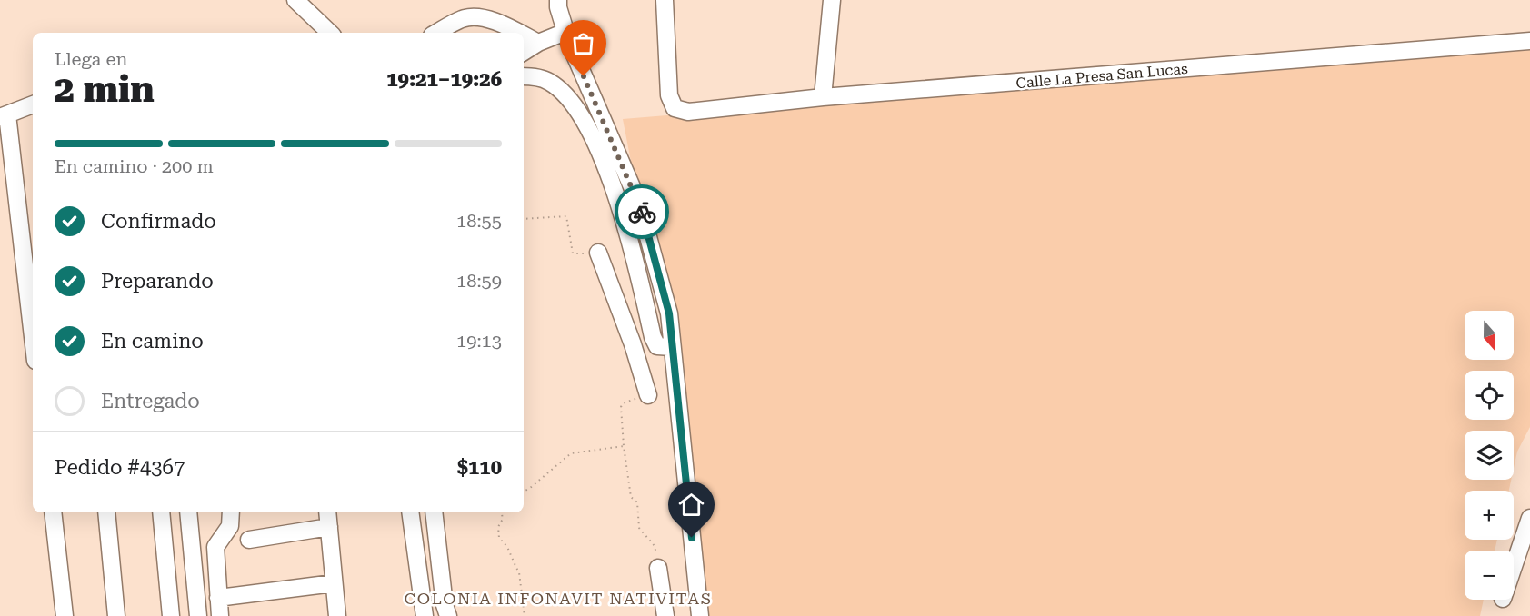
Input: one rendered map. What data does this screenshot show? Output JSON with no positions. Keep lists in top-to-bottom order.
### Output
{
  "streets": {
    "street": ["Calle La Presa San Lucas"]
  },
  "districts": ["COLONIA INFONAVIT NATIVITAS"],
  "north": "bottom",
  "page": {
    "heading": ["2 min", "Llega en", "19:21–19:26"],
    "panel": ["Pedido #4367", "$110"],
    "bar": "En camino · 200 m",
    "list": [
      ["Confirmado", "18:55"],
      ["Preparando", "18:59"],
      ["En camino", "19:13"],
      "Entregado"
    ],
    "map_buttons": ["+", "−"]
  }
}
